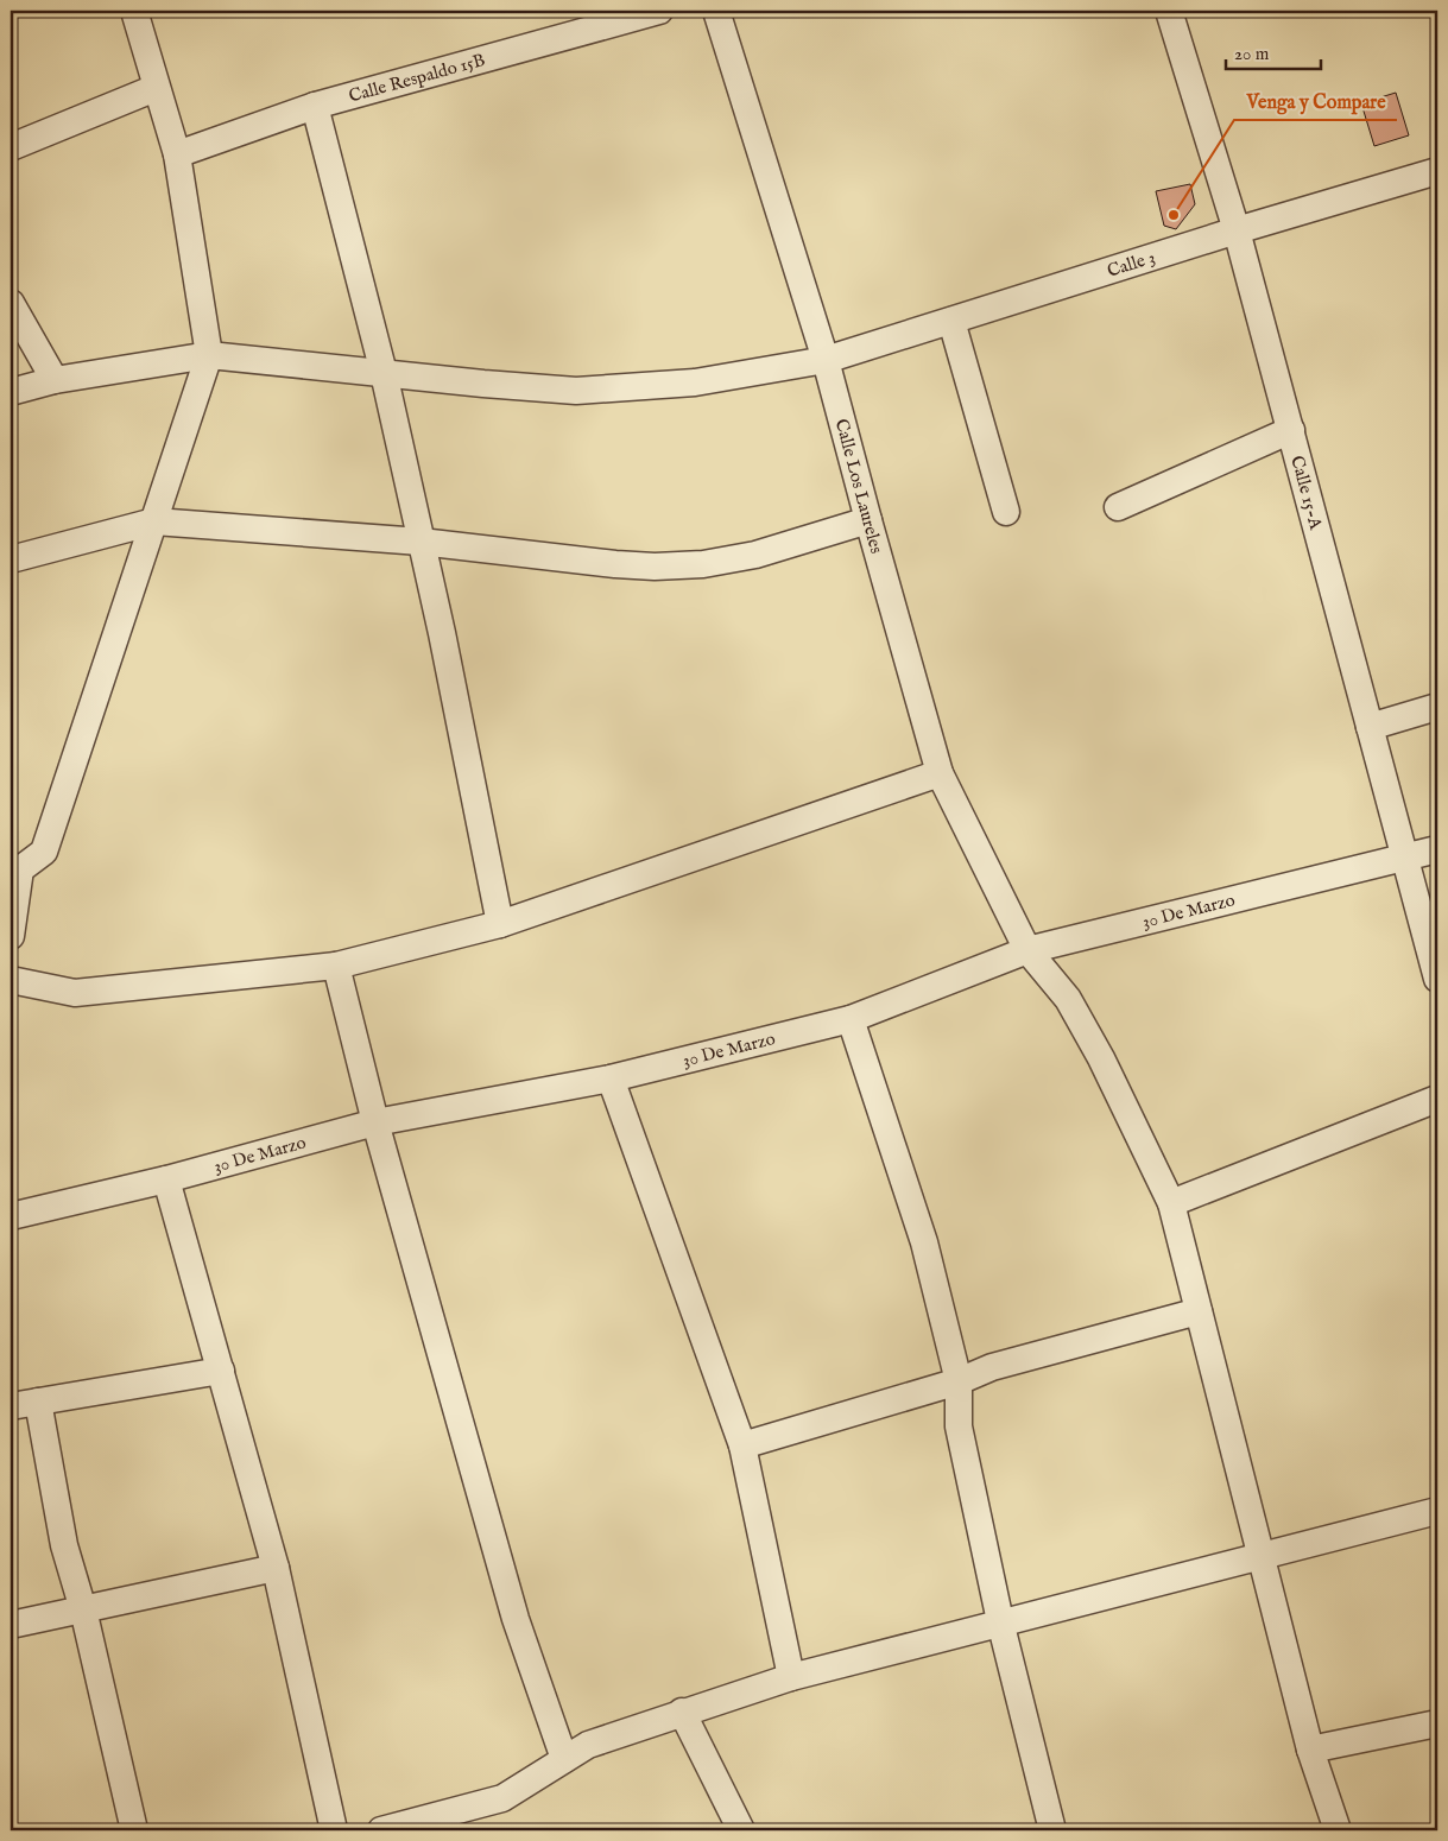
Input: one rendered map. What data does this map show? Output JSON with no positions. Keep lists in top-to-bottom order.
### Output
{
  "streets": {
    "street": [
      "Calle Respaldo 15B",
      "Calle 3",
      "Calle Los Laureles",
      "Calle 15-A",
      "30 De Marzo"
    ]
  },
  "crossings": [
    ["Calle 3", "Calle Los Laureles"],
    ["Calle 3", "Calle 15-A"],
    ["Calle Los Laureles", "30 De Marzo"],
    ["Calle 15-A", "30 De Marzo"]
  ],
  "places": ["Venga y Compare"],
  "scale_bar": "20 m"
}
